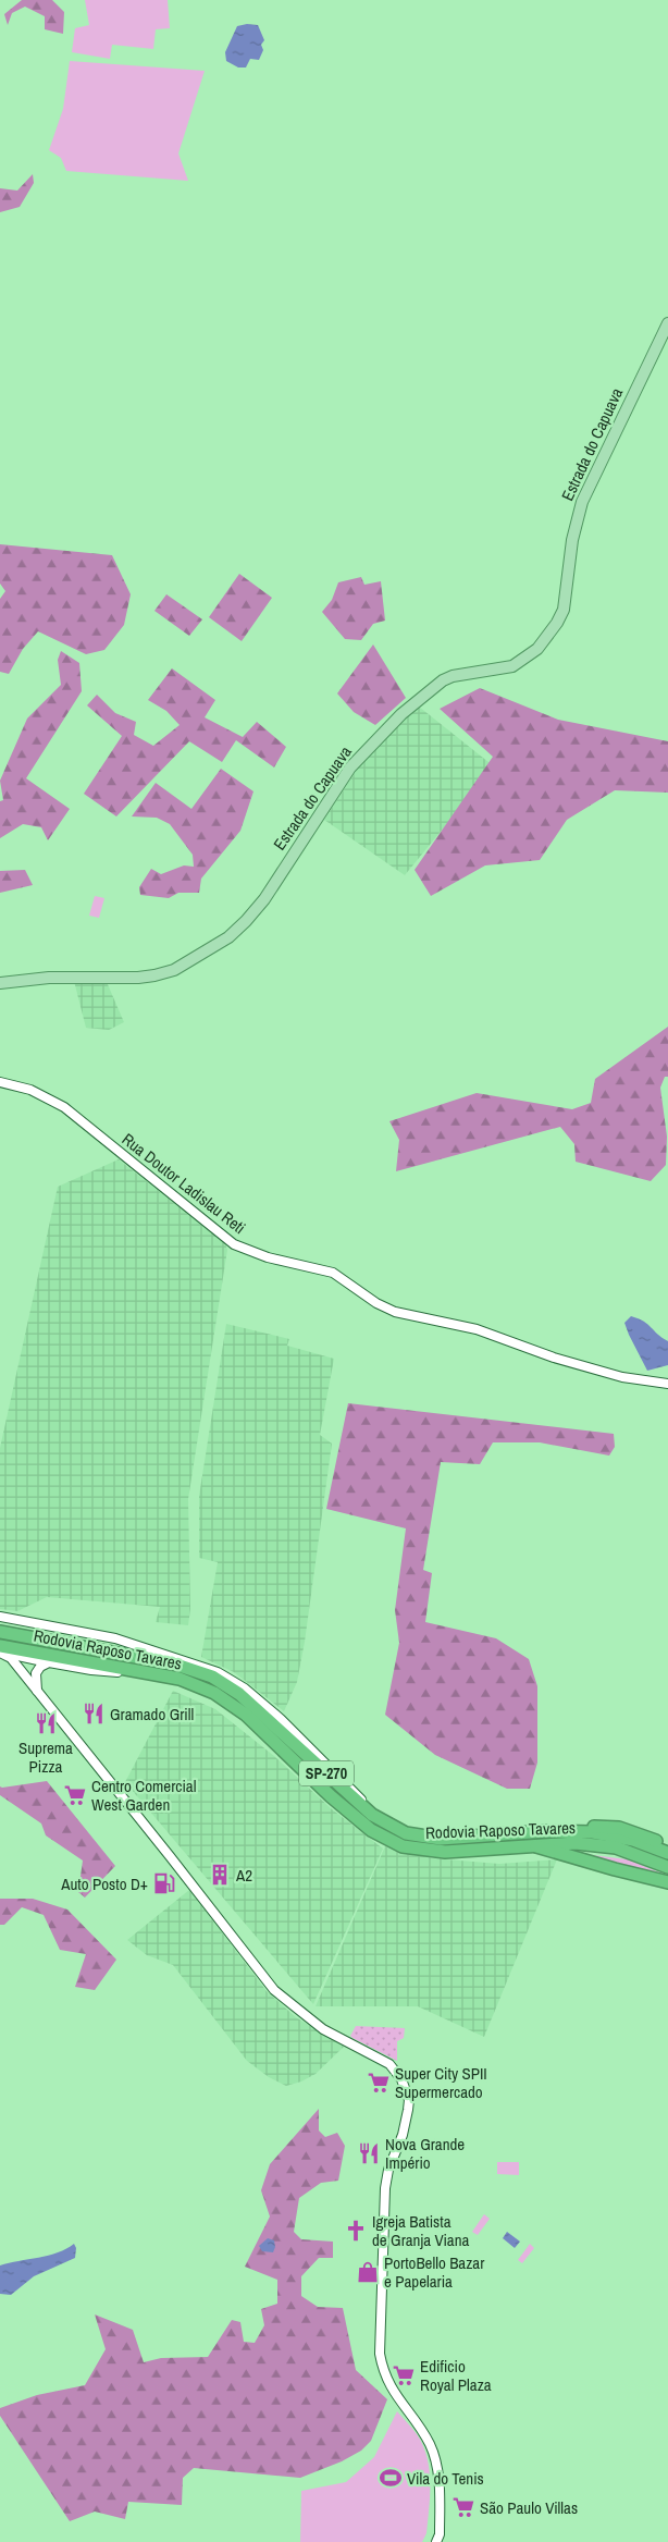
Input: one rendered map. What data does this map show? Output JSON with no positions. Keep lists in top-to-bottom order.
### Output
{
  "streets": {
    "highway": ["Rodovia Raposo Tavares", "SP-270"],
    "main road": ["Estrada do Capuava"],
    "street": ["Rua Doutor Ladislau Reti"]
  },
  "places": {
    "restaurant": ["Gramado Grill", "Suprema Pizza", "Nova Grande Império"],
    "supermarket": [
      "Centro Comercial West Garden",
      "Super City SPII Supermercado",
      "Edificio Royal Plaza",
      "São Paulo Villas"
    ],
    "building": ["A2"],
    "fuel station": ["Auto Posto D+"],
    "church": ["Igreja Batista de Granja Viana"],
    "shop": ["PortoBello Bazar e Papelaria"],
    "sports": ["Vila do Tenis"]
  }
}
